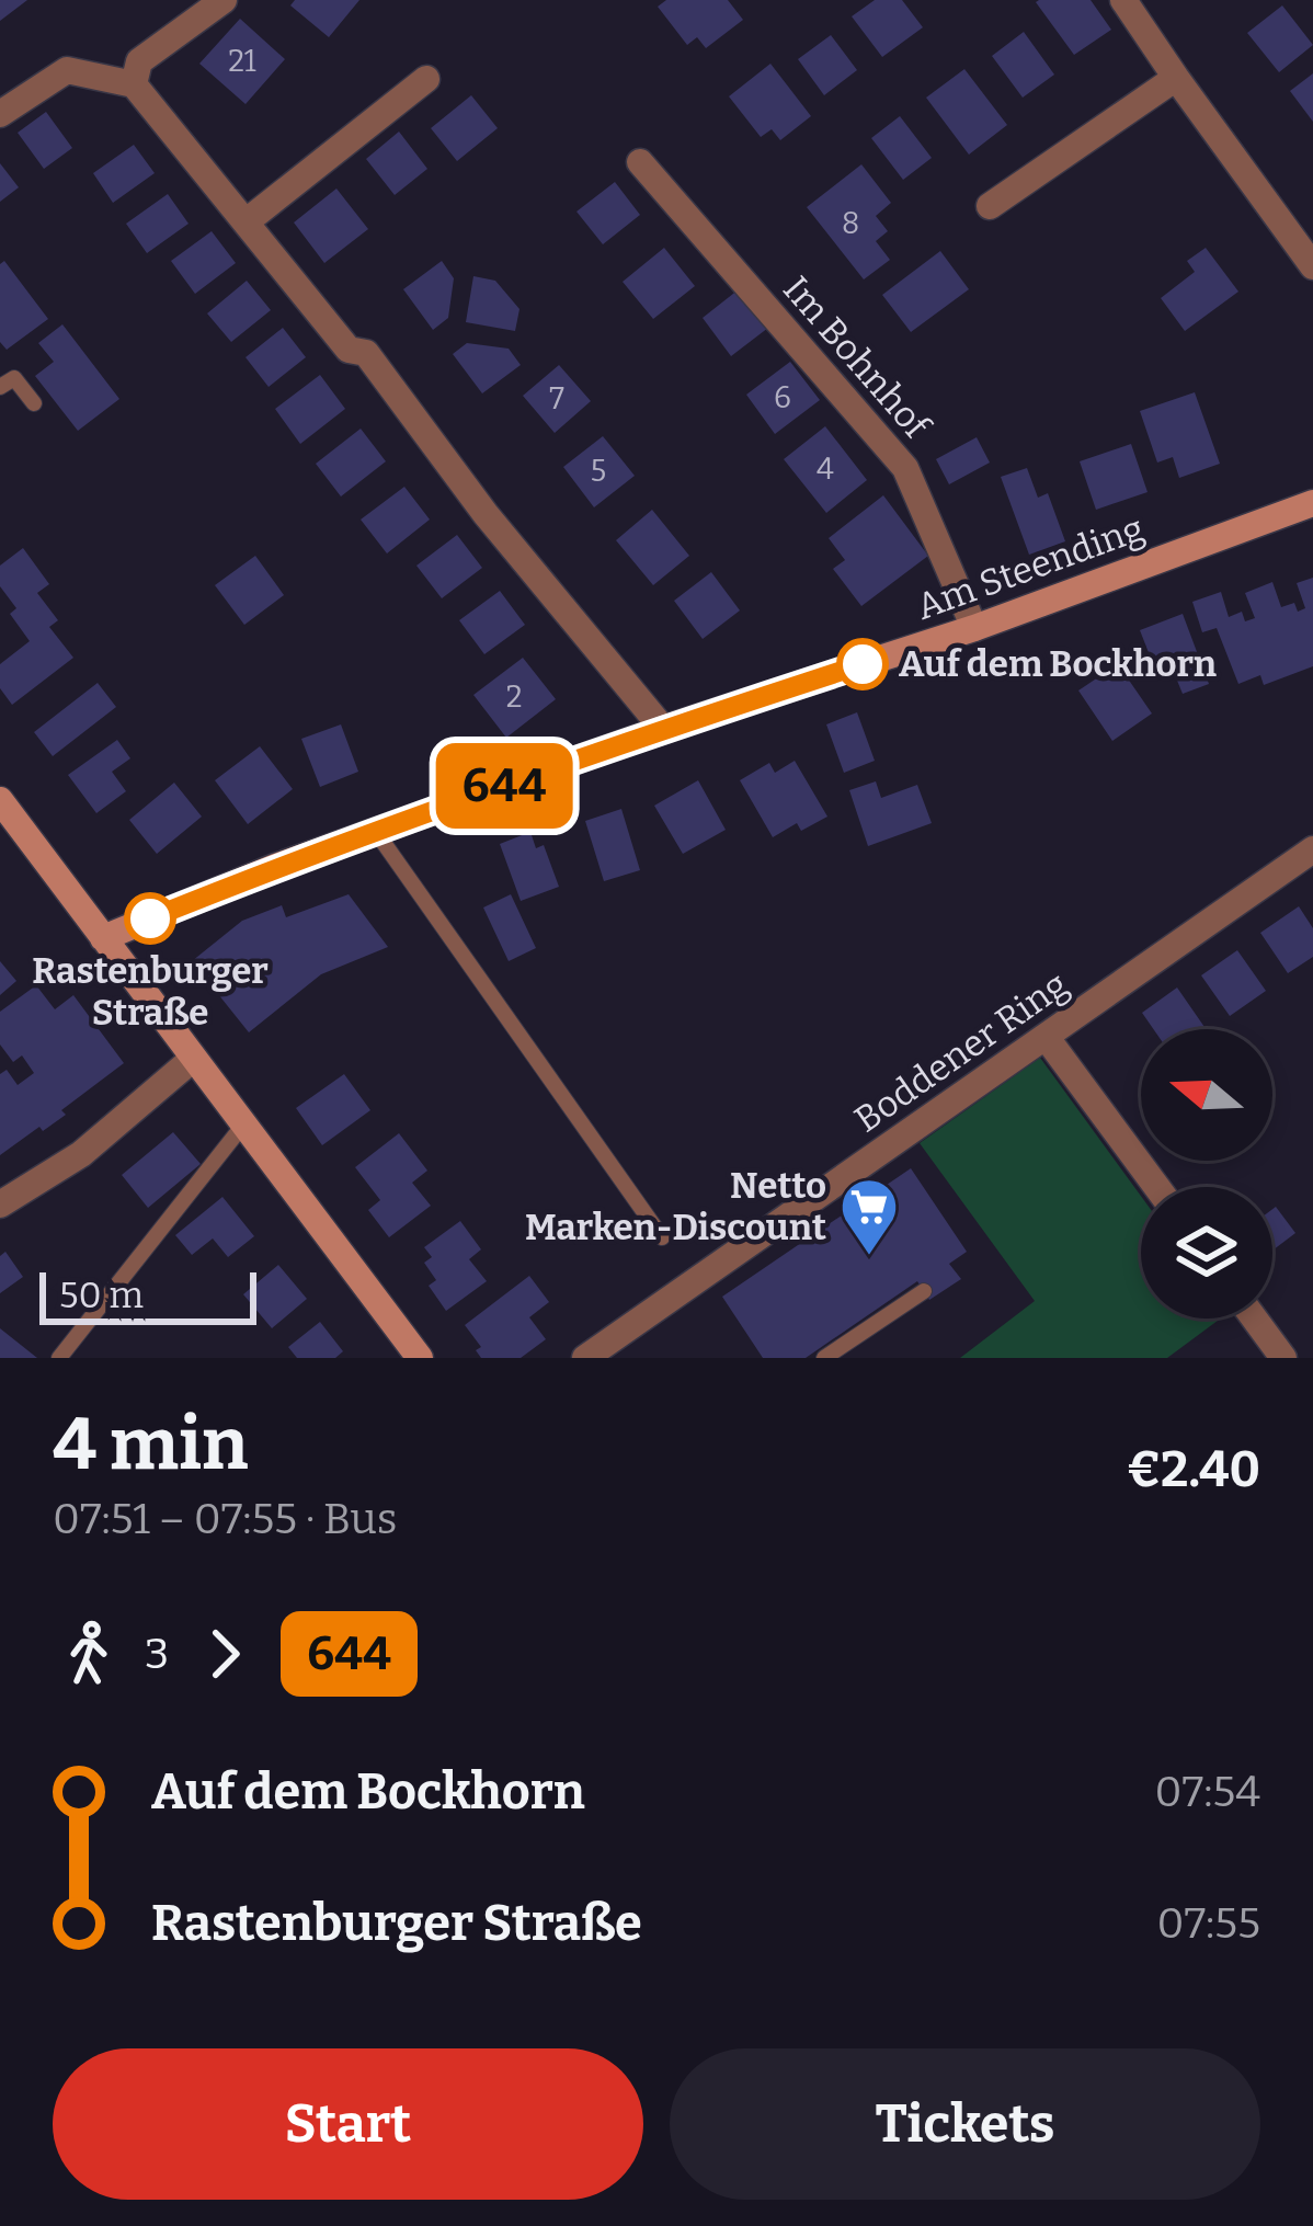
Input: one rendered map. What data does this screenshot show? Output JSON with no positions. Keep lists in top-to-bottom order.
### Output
{
  "streets": {
    "street": ["Im Bohnhof", "Am Steending", "Boddener Ring"]
  },
  "crossings": [
    ["Im Bohnhof", "Am Steending"]
  ],
  "places": {
    "other": ["Auf dem Bockhorn", "Rastenburger Straße"],
    "supermarket": ["Netto Marken-Discount"]
  },
  "lines": ["bus line 644"],
  "house_numbers": [
    "21",
    "8",
    "6",
    "7",
    "4",
    "5",
    "2"
  ],
  "scale_bar": "50 m",
  "north": "left",
  "page": {
    "on_map": "644",
    "scale": "50 m",
    "heading": ["4 min", "07:51 – 07:55 · Bus", "€2.40"],
    "legs": ["3", "644"],
    "list": [
      {
        "name": "Auf dem Bockhorn",
        "value": "07:54"
      },
      {
        "name": "Rastenburger Straße",
        "value": "07:55"
      }
    ],
    "buttons": ["Start", "Tickets"]
  }
}
